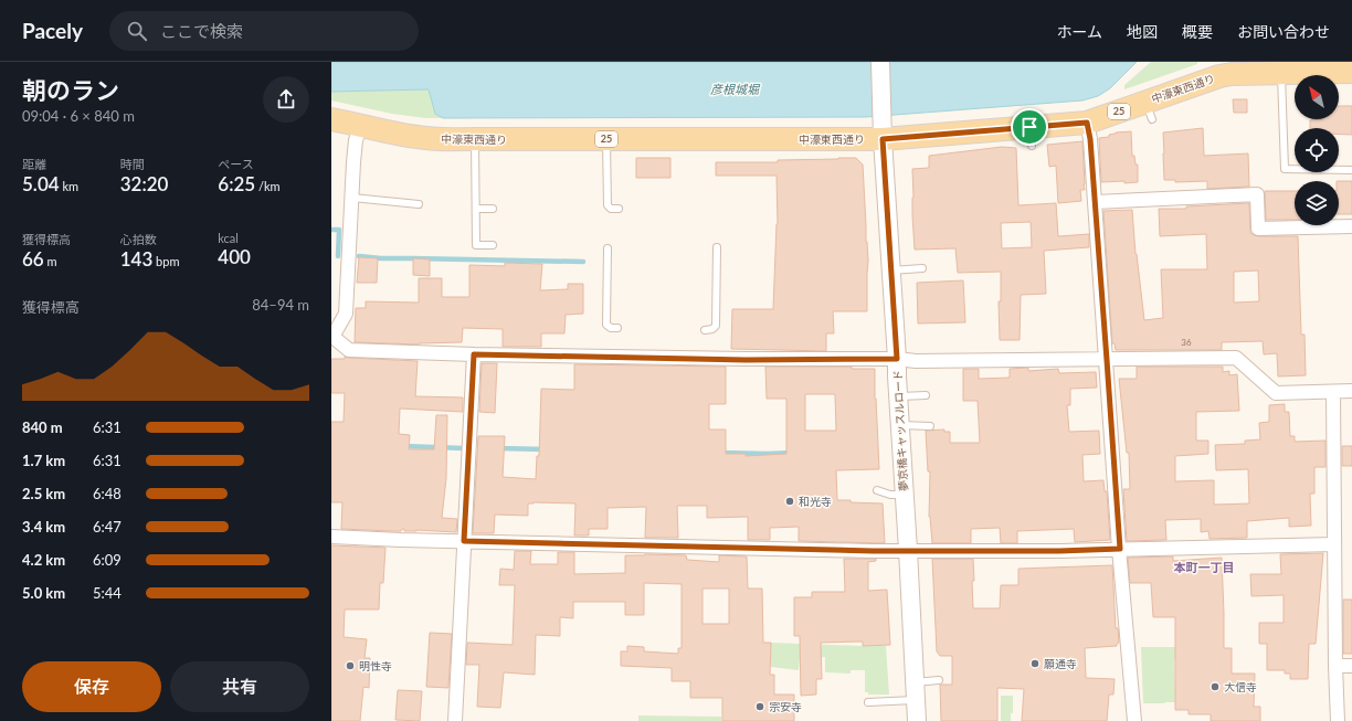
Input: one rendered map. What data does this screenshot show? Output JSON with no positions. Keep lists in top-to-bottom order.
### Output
{
  "streets": {
    "main road": ["中濠東西通り", "25"],
    "street": ["夢京橋キャッスルロード"]
  },
  "crossings": [
    ["中濠東西通り", "夢京橋キャッスルロード"]
  ],
  "districts": ["本町一丁目"],
  "water": ["彦根城堀"],
  "places": [
    "和光寺",
    "願通寺",
    "明性寺",
    "大信寺",
    "宗安寺"
  ],
  "house_numbers": ["36"],
  "north": "top left",
  "page": {
    "header": "Pacely",
    "search": "ここで検索",
    "nav": [
      "ホーム",
      "地図",
      "概要",
      "お問い合わせ"
    ],
    "heading": ["朝のラン", "09:04 · 6 × 840 m"],
    "stats": [
      ["距離", "5.04 km"],
      ["時間", "32:20"],
      ["ペース", "6:25 /km"],
      ["獲得標高", "66 m"],
      ["心拍数", "143 bpm"],
      ["kcal", "400"]
    ],
    "chart": ["獲得標高", "84–94 m"],
    "list": [
      {
        "name": "840 m",
        "note": "6:31"
      },
      {
        "name": "1.7 km",
        "note": "6:31"
      },
      {
        "name": "2.5 km",
        "note": "6:48"
      },
      {
        "name": "3.4 km",
        "note": "6:47"
      },
      {
        "name": "4.2 km",
        "note": "6:09"
      },
      {
        "name": "5.0 km",
        "note": "5:44"
      }
    ],
    "buttons": ["保存", "共有"]
  }
}
